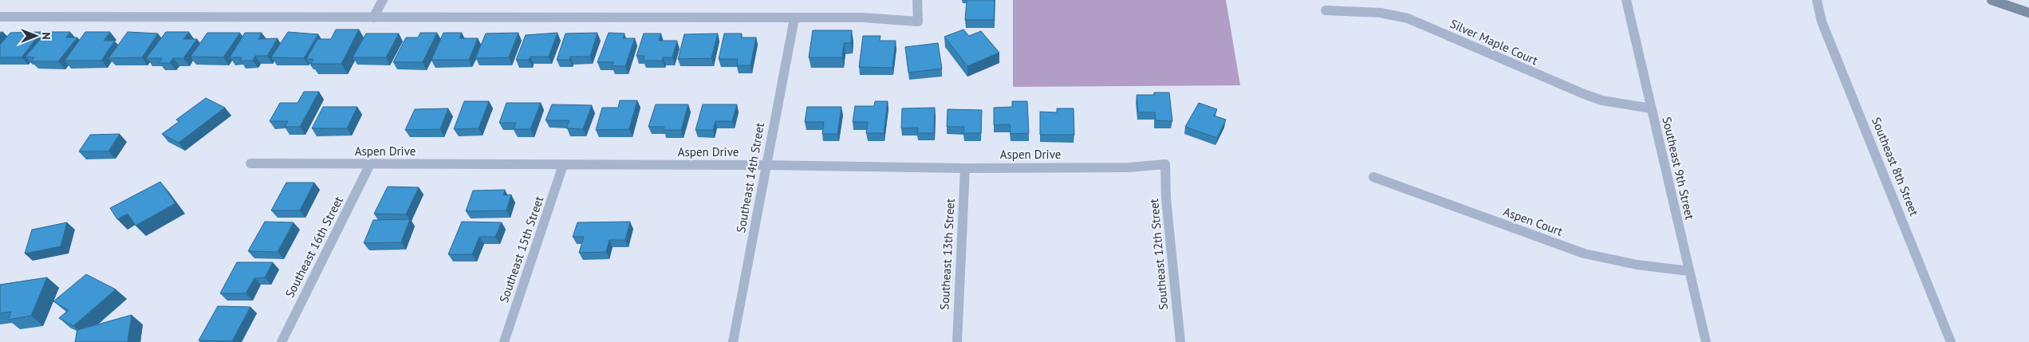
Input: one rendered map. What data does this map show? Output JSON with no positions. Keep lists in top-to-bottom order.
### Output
{
  "streets": {
    "street": [
      "Silver Maple Court",
      "Aspen Drive",
      "Southeast 8th Street",
      "Southeast 9th Street",
      "Southeast 14th Street",
      "Aspen Court",
      "Southeast 16th Street",
      "Southeast 15th Street",
      "Southeast 13th Street",
      "Southeast 12th Street"
    ]
  },
  "crossings": [
    ["Silver Maple Court", "Southeast 9th Street"],
    ["Aspen Drive", "Southeast 14th Street"],
    ["Aspen Drive", "Southeast 16th Street"],
    ["Aspen Drive", "Southeast 15th Street"],
    ["Aspen Drive", "Southeast 13th Street"],
    ["Aspen Drive", "Southeast 12th Street"],
    ["Southeast 9th Street", "Aspen Court"]
  ],
  "north": "right"
}
